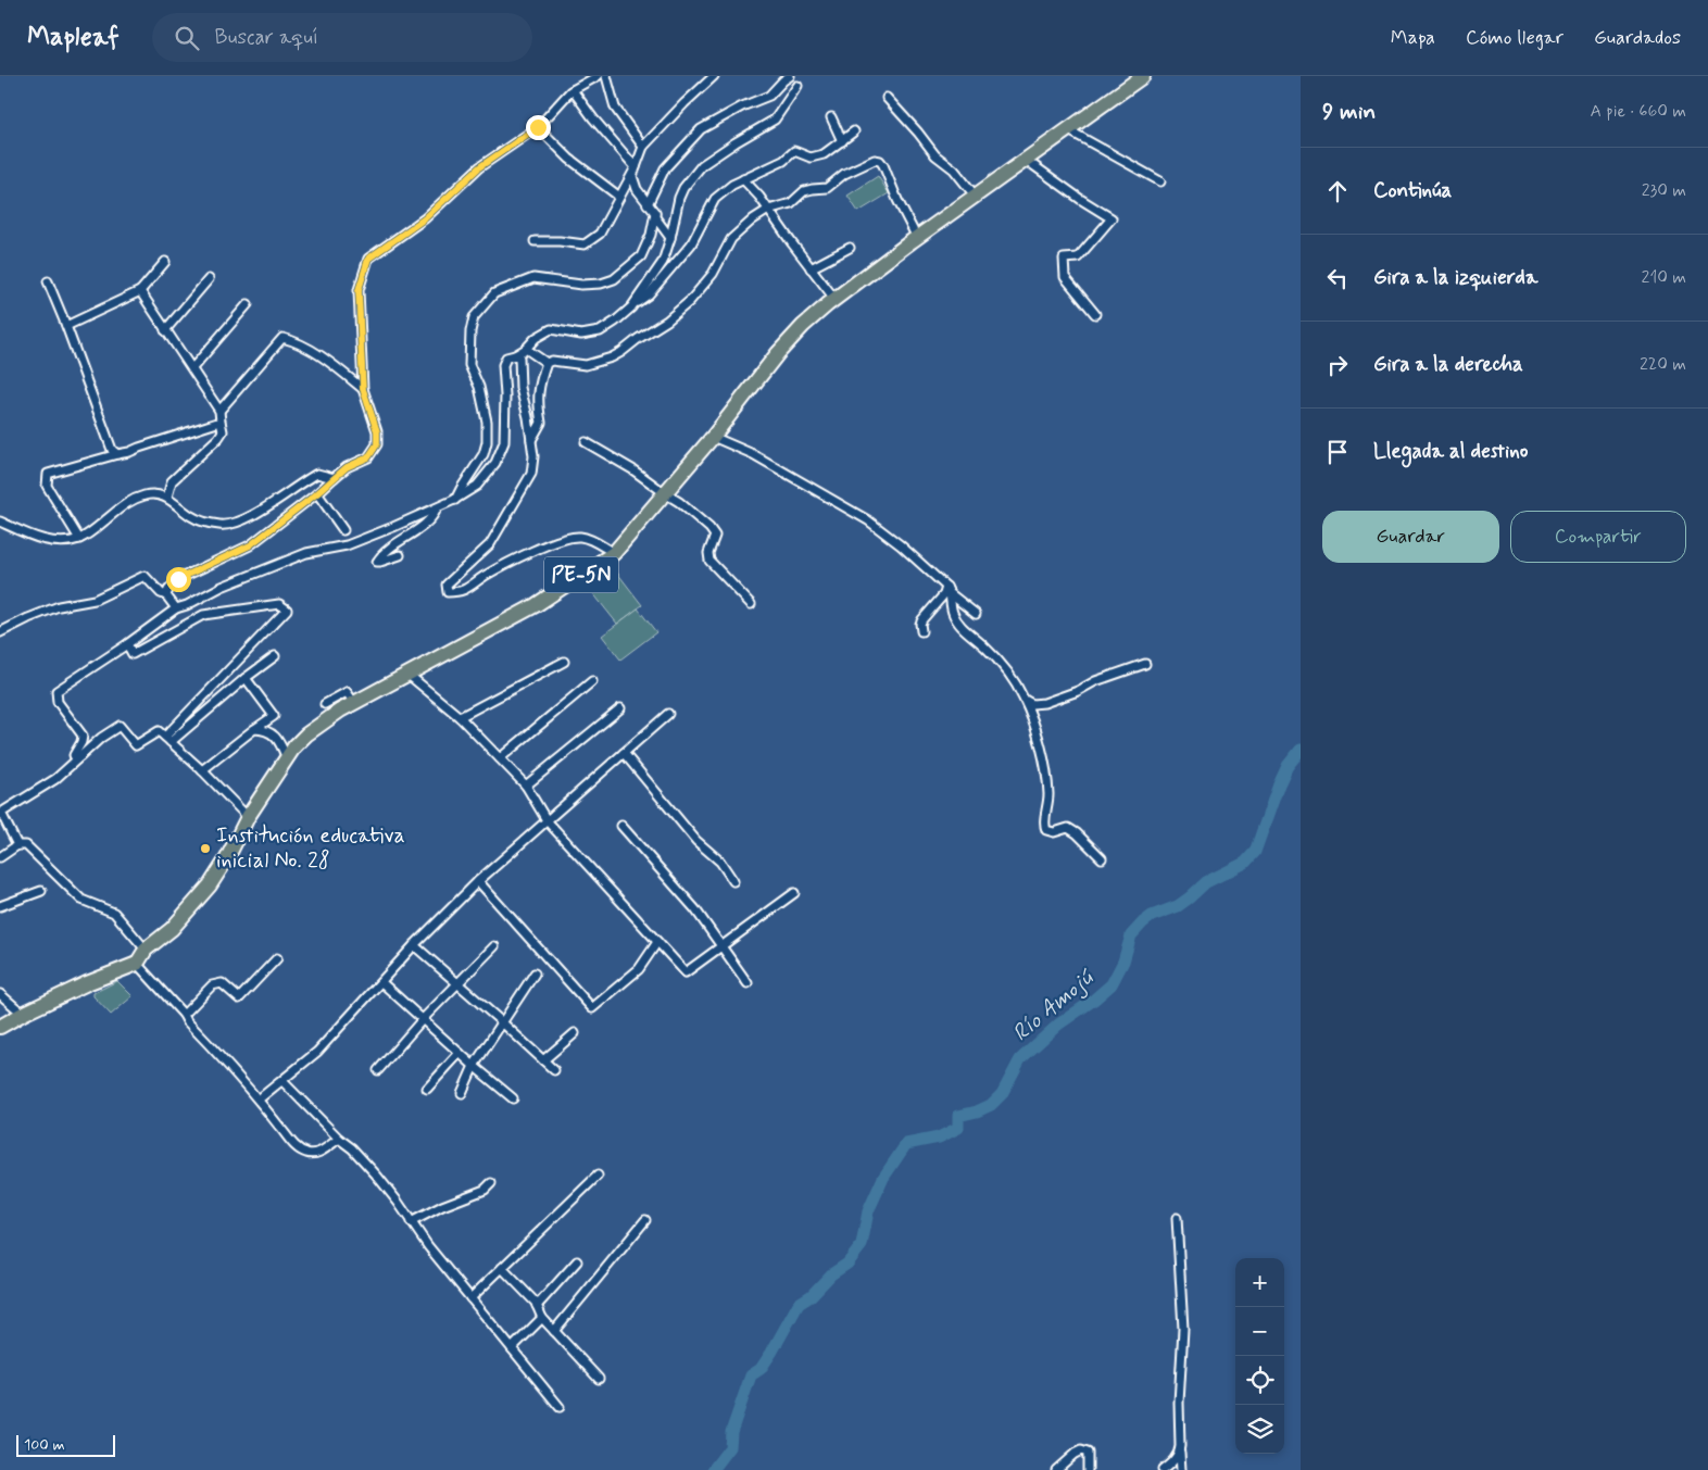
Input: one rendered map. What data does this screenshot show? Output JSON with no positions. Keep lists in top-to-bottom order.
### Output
{
  "streets": {
    "highway": ["PE-5N"]
  },
  "water": ["Río Amojú"],
  "places": ["Institución educativa inicial No. 28"],
  "scale_bar": "100 m",
  "page": {
    "header": "Mapleaf",
    "search": "Buscar aquí",
    "nav": ["Mapa", "Cómo llegar", "Guardados"],
    "heading": ["9 min", "A pie · 660 m"],
    "list": [
      ["Continúa", "230 m"],
      ["Gira a la izquierda", "210 m"],
      ["Gira a la derecha", "220 m"],
      "Llegada al destino"
    ],
    "buttons": ["Guardar", "Compartir"],
    "map_buttons": ["+", "−"],
    "scale": "100 m"
  }
}
